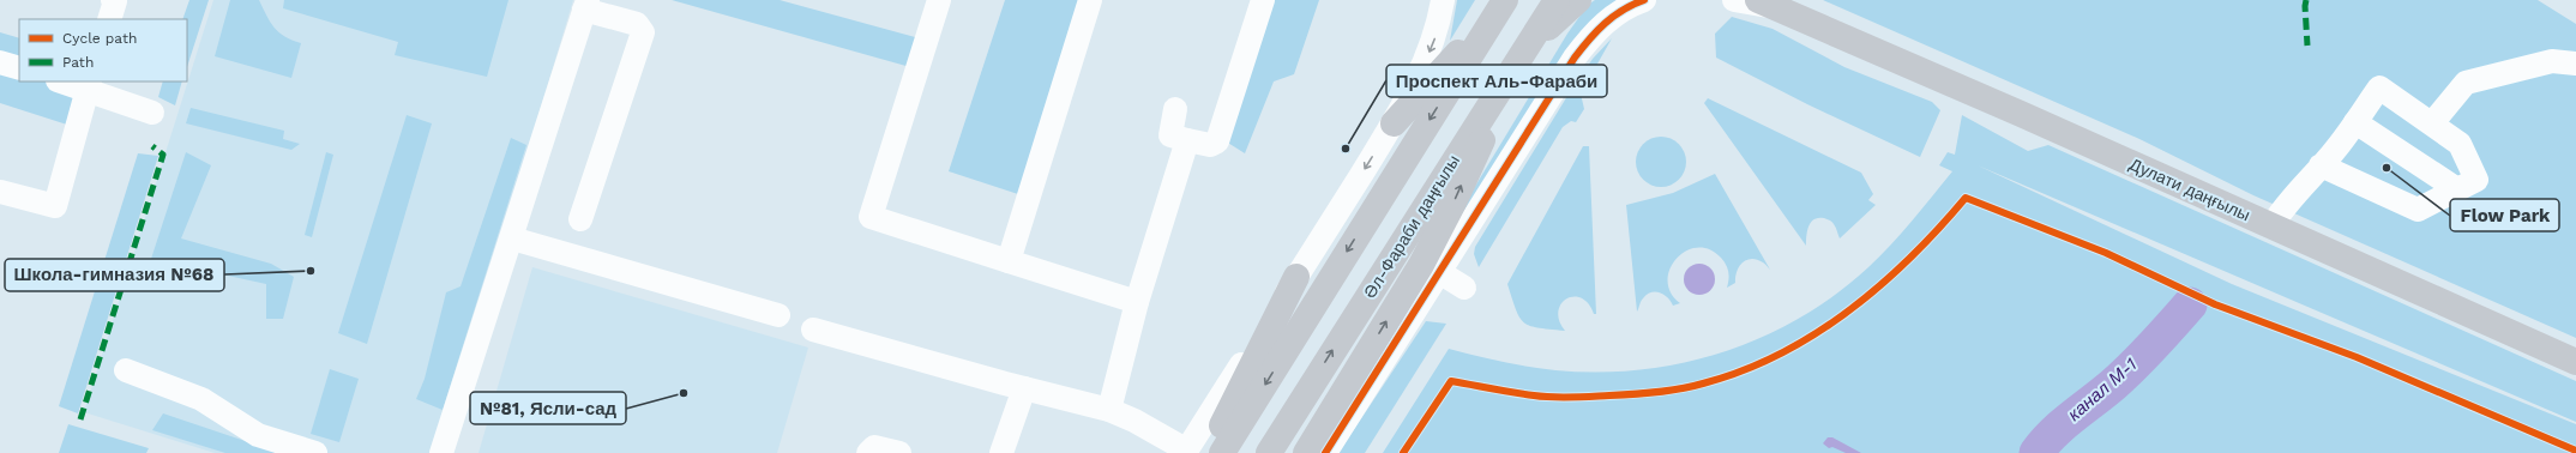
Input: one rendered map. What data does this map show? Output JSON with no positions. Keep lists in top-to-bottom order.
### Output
{
  "streets": {
    "main road": ["Дулати даңғылы", "Әл-Фараби даңғылы"]
  },
  "water": ["канал М-1"],
  "places": [
    "Проспект Аль-Фараби",
    "Flow Park",
    "Школа-гимназия №68",
    "№81, Ясли-сад"
  ],
  "legend": ["Cycle path", "Path"]
}
